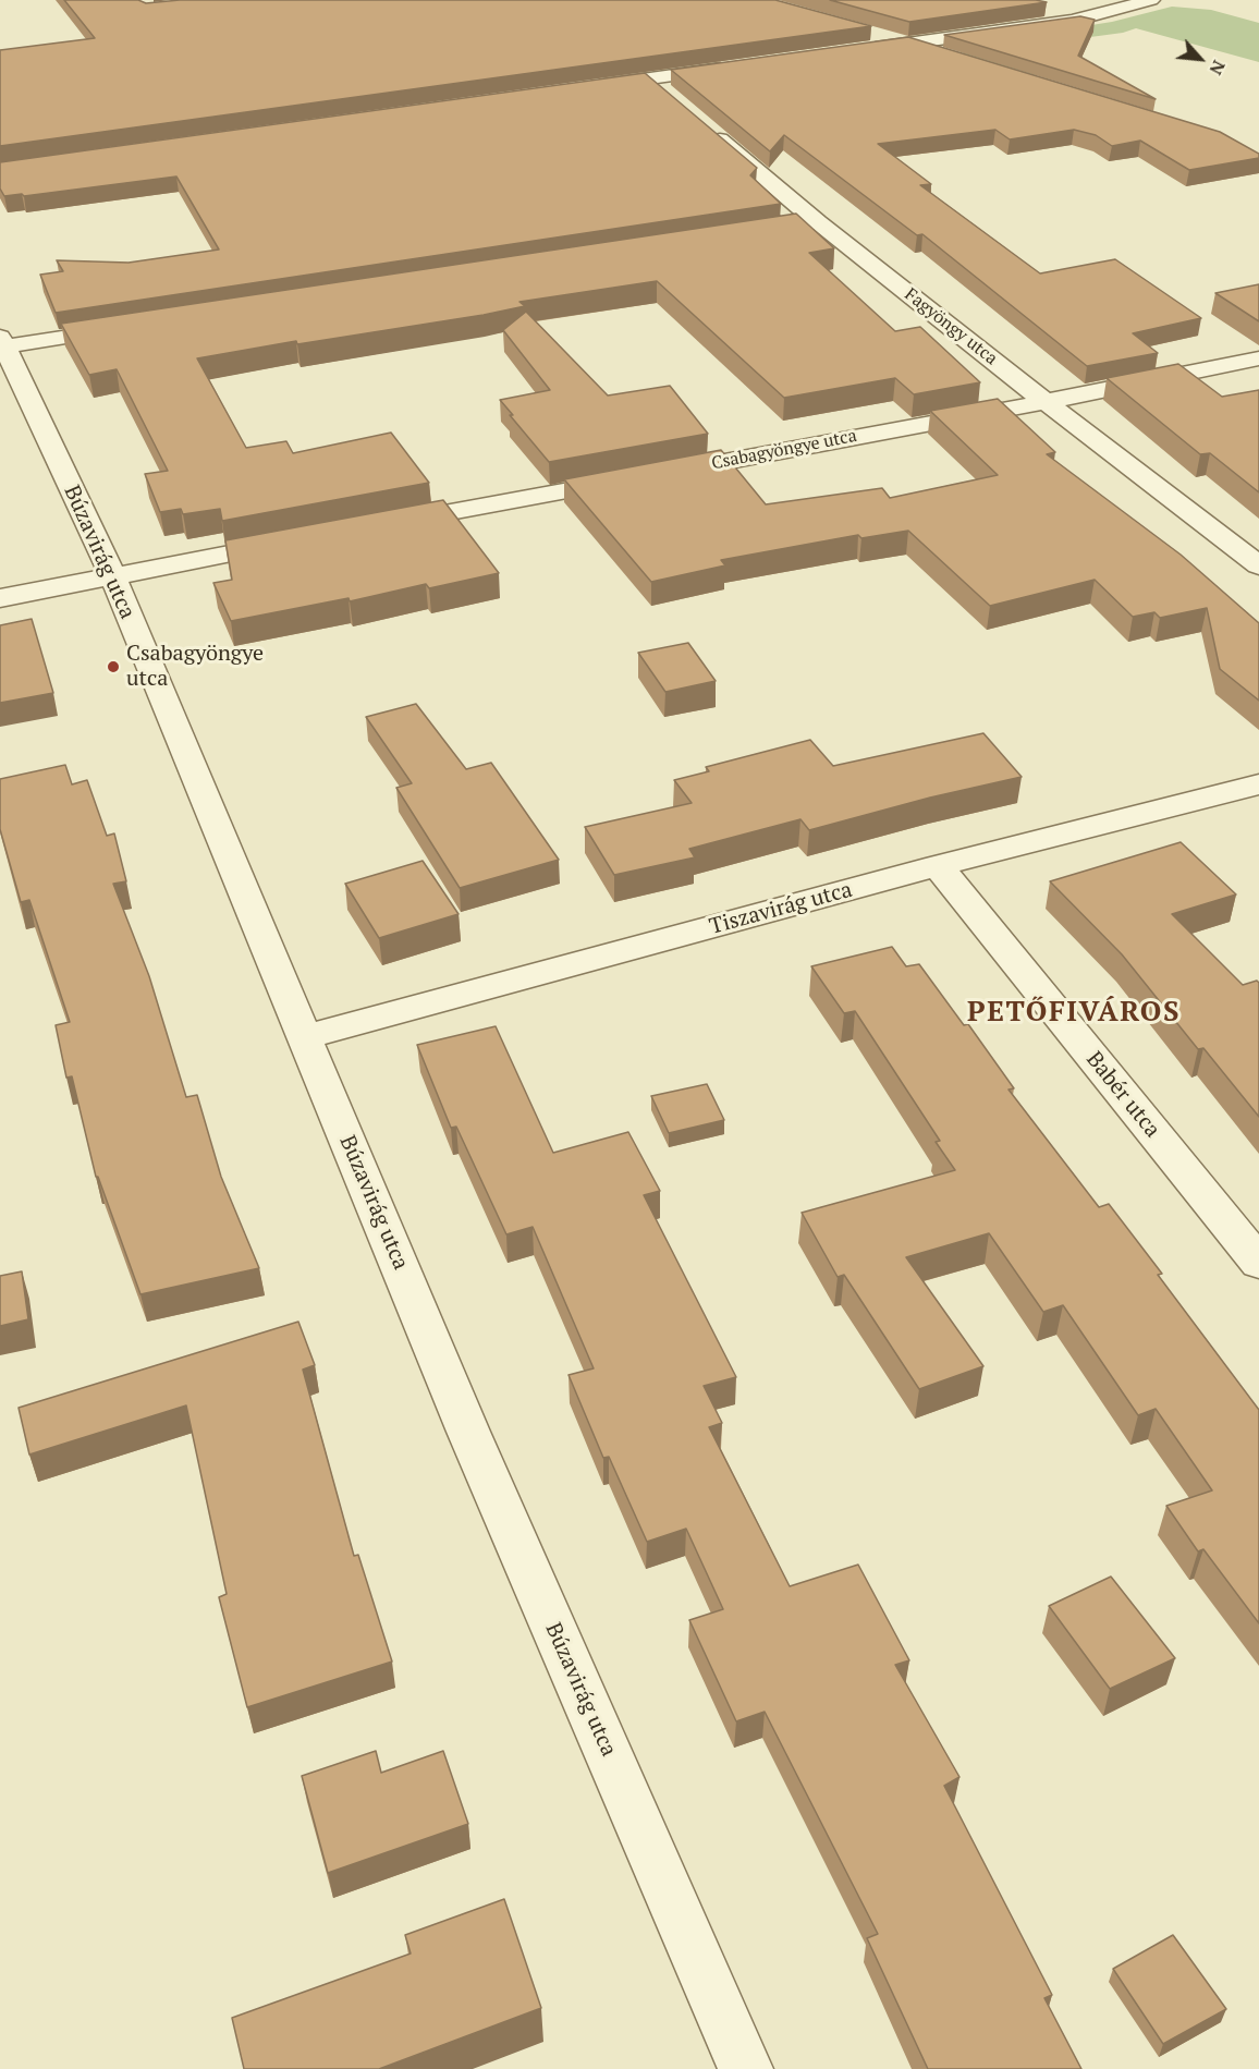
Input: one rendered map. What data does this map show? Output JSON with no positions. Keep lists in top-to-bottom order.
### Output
{
  "streets": {
    "street": [
      "Fagyöngy utca",
      "Csabagyöngye utca",
      "Búzavirág utca",
      "Tiszavirág utca",
      "Babér utca"
    ]
  },
  "crossings": [
    ["Fagyöngy utca", "Csabagyöngye utca"],
    ["Búzavirág utca", "Tiszavirág utca"],
    ["Tiszavirág utca", "Babér utca"]
  ],
  "districts": ["PETŐFIVÁROS"],
  "places": ["Csabagyöngye utca"],
  "north": "bottom right"
}
